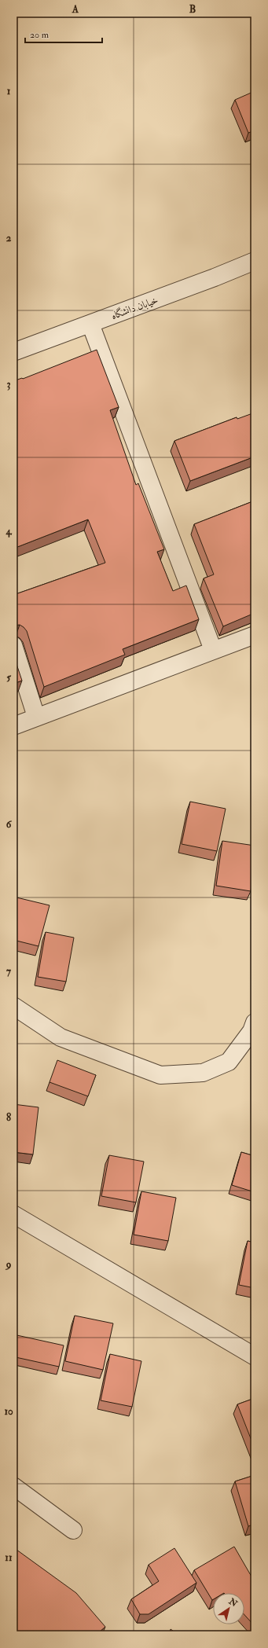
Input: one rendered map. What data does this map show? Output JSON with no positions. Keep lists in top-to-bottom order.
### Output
{
  "streets": {
    "street": ["خیابان دانشگاه"]
  },
  "scale_bar": "20 m",
  "north": "top right",
  "grid": {
    "columns": ["A", "B"],
    "rows": [
      "1",
      "2",
      "3",
      "4",
      "5",
      "6",
      "7",
      "8",
      "9",
      "10",
      "11"
    ]
  }
}
